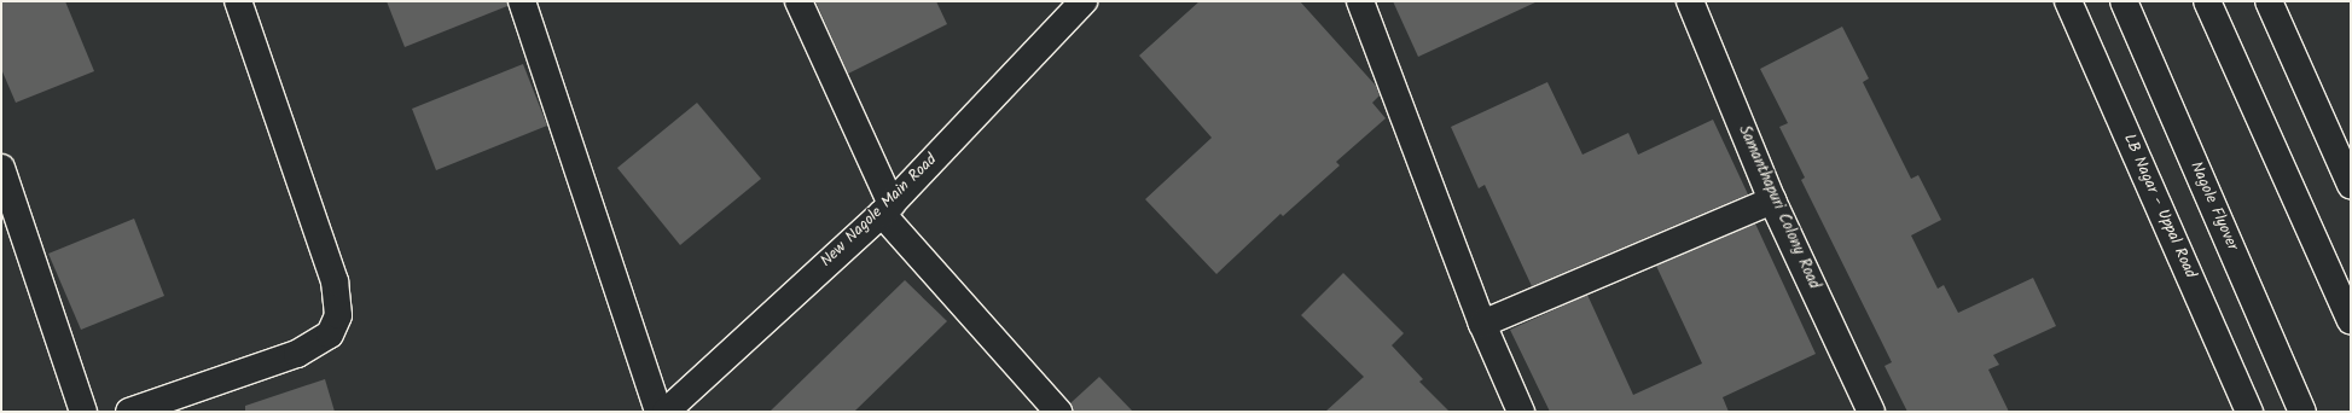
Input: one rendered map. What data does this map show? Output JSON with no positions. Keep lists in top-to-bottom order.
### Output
{
  "streets": {
    "main road": [
      "LB Nagar - Uppal Road",
      "Nagole Flyover",
      "Samanthapuri Colony Road",
      "New Nagole Main Road"
    ]
  }
}
